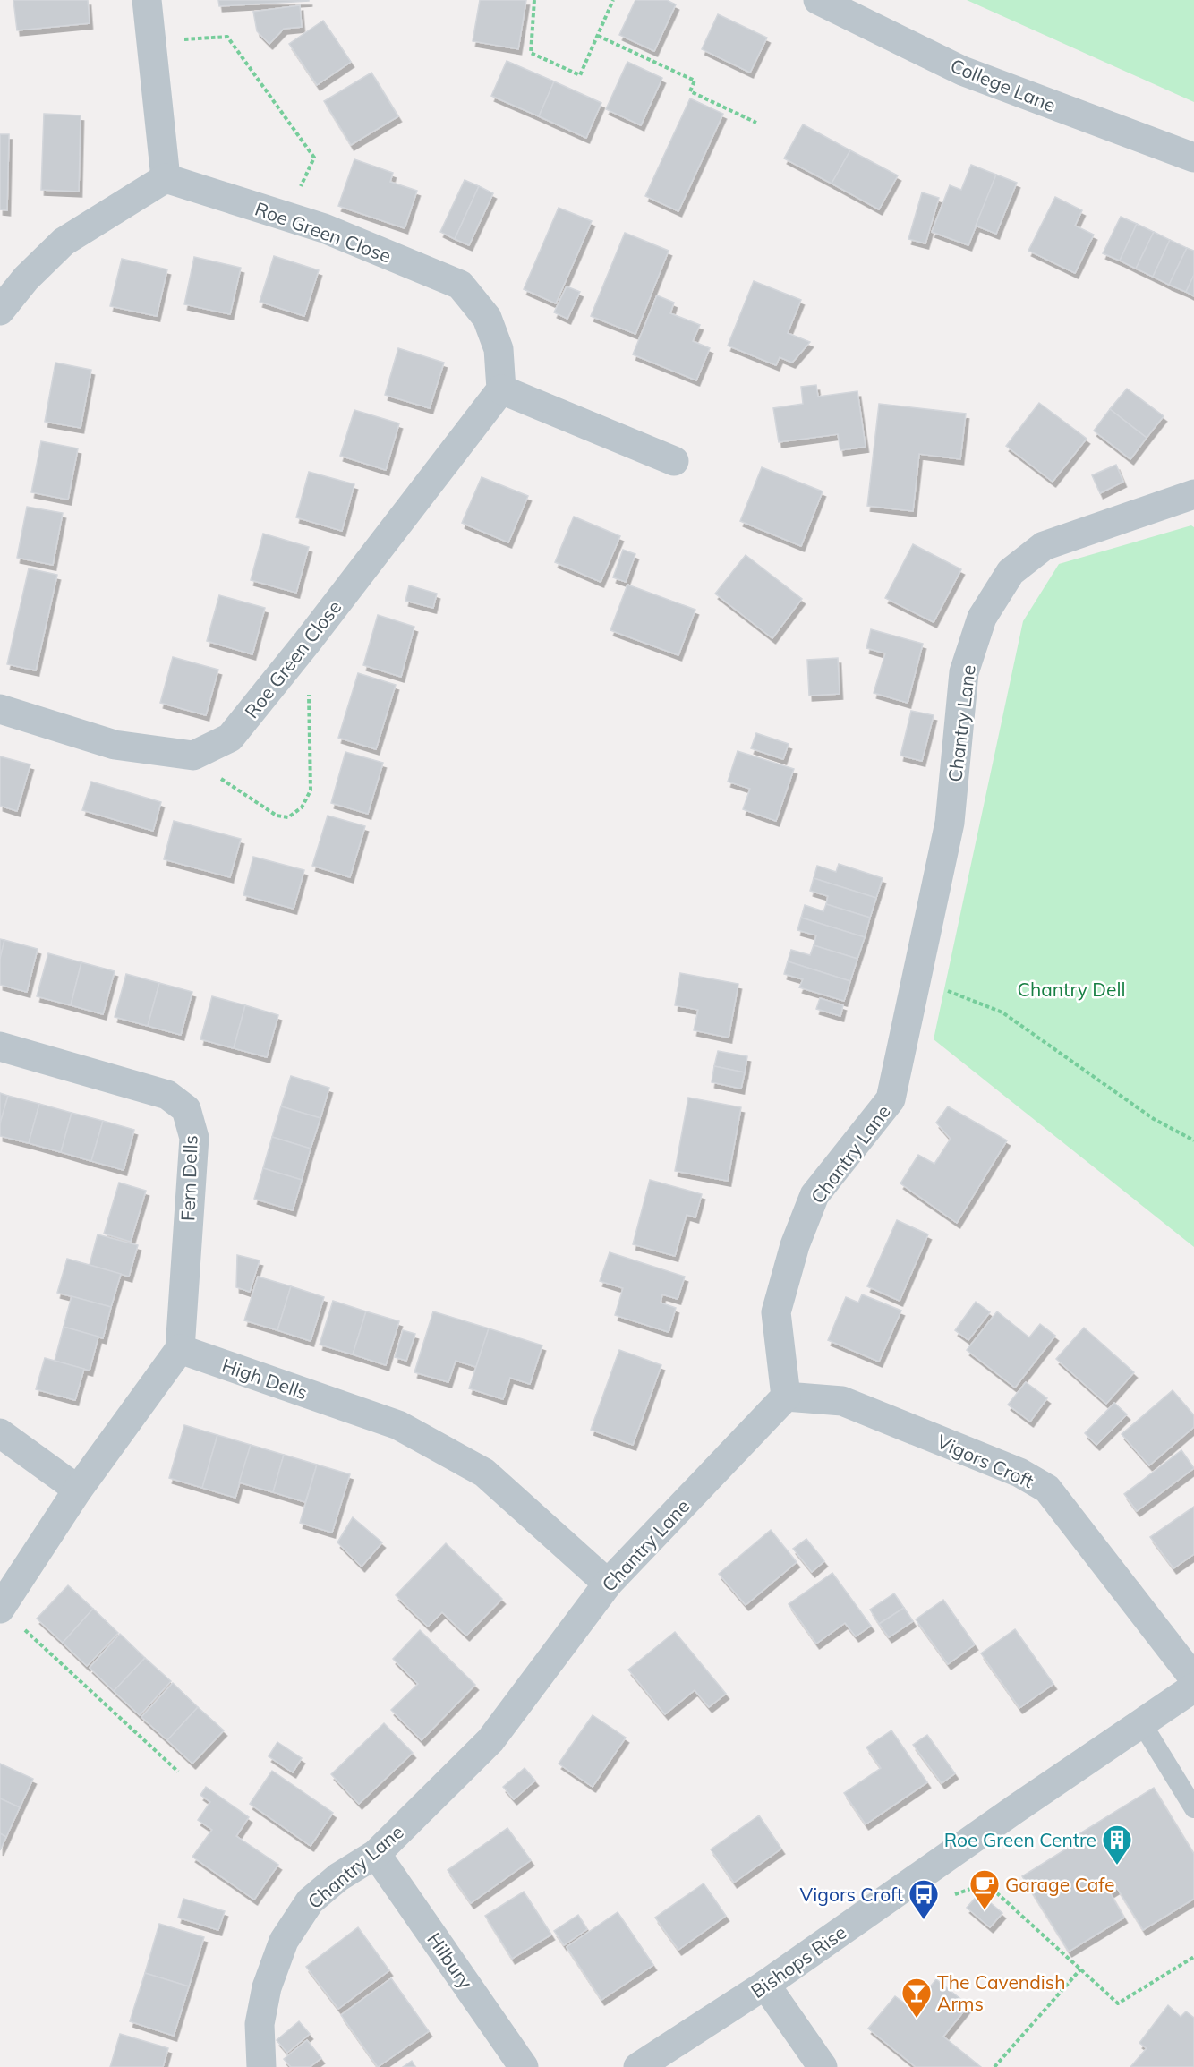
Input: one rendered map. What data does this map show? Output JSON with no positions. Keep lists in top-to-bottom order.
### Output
{
  "streets": {
    "street": [
      "College Lane",
      "Roe Green Close",
      "Chantry Lane",
      "Fern Dells",
      "High Dells",
      "Vigors Croft",
      "Hilbury",
      "Bishops Rise"
    ]
  },
  "crossings": [
    ["Chantry Lane", "High Dells"],
    ["Chantry Lane", "Vigors Croft"],
    ["Chantry Lane", "Hilbury"],
    ["Fern Dells", "High Dells"]
  ],
  "parks": ["Chantry Dell"],
  "places": {
    "building": ["Roe Green Centre"],
    "cafe": ["Garage Cafe"],
    "bus stop": ["Vigors Croft"],
    "bar": ["The Cavendish Arms"]
  }
}
